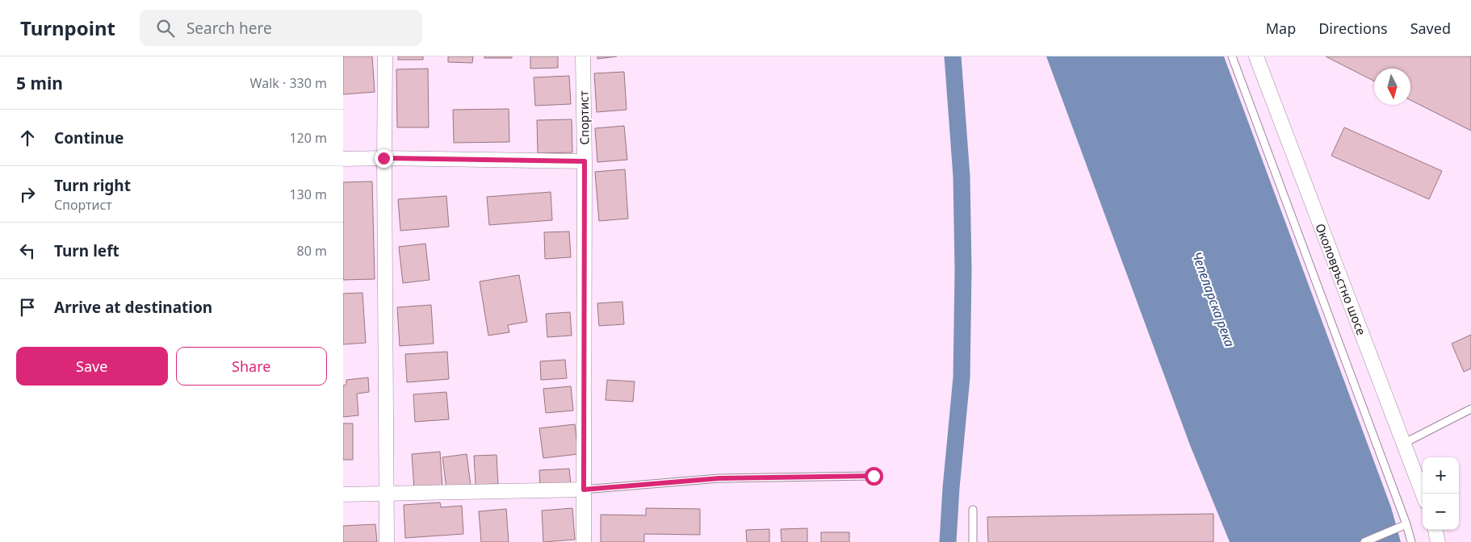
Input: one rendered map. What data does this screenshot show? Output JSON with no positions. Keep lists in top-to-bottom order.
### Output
{
  "streets": {
    "street": ["Спортист", "Околовръстно шосе"]
  },
  "water": ["Чепеларска река"],
  "north": "bottom",
  "page": {
    "header": "Turnpoint",
    "search": "Search here",
    "nav": ["Map", "Directions", "Saved"],
    "heading": ["5 min", "Walk · 330 m"],
    "list": [
      ["Continue", "120 m"],
      ["Turn right", "Спортист", "130 m"],
      ["Turn left", "80 m"],
      "Arrive at destination"
    ],
    "buttons": ["Save", "Share"],
    "map_buttons": ["+", "−"]
  }
}
